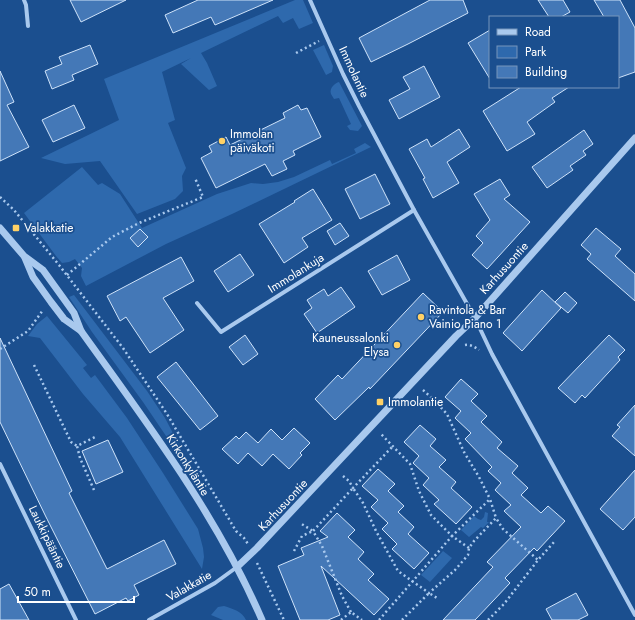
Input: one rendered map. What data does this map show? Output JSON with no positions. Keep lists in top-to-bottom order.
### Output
{
  "streets": {
    "street": [
      "Immolantie",
      "Karhusuontie",
      "Immolankuja",
      "Kirkonkyläntie",
      "Laukkipääntie",
      "Valakkatie"
    ]
  },
  "crossings": [
    ["Immolantie", "Karhusuontie"],
    ["Immolantie", "Immolankuja"],
    ["Karhusuontie", "Kirkonkyläntie"],
    ["Karhusuontie", "Valakkatie"],
    ["Kirkonkyläntie", "Valakkatie"]
  ],
  "places": {
    "other": ["Immolan päiväkoti", "Ravintola & Bar Vainio Piano 1", "Kauneussalonki Elysa"],
    "transit": ["Valakkatie", "Immolantie"]
  },
  "legend": ["Road", "Park", "Building"],
  "scale_bar": "50 m"
}
